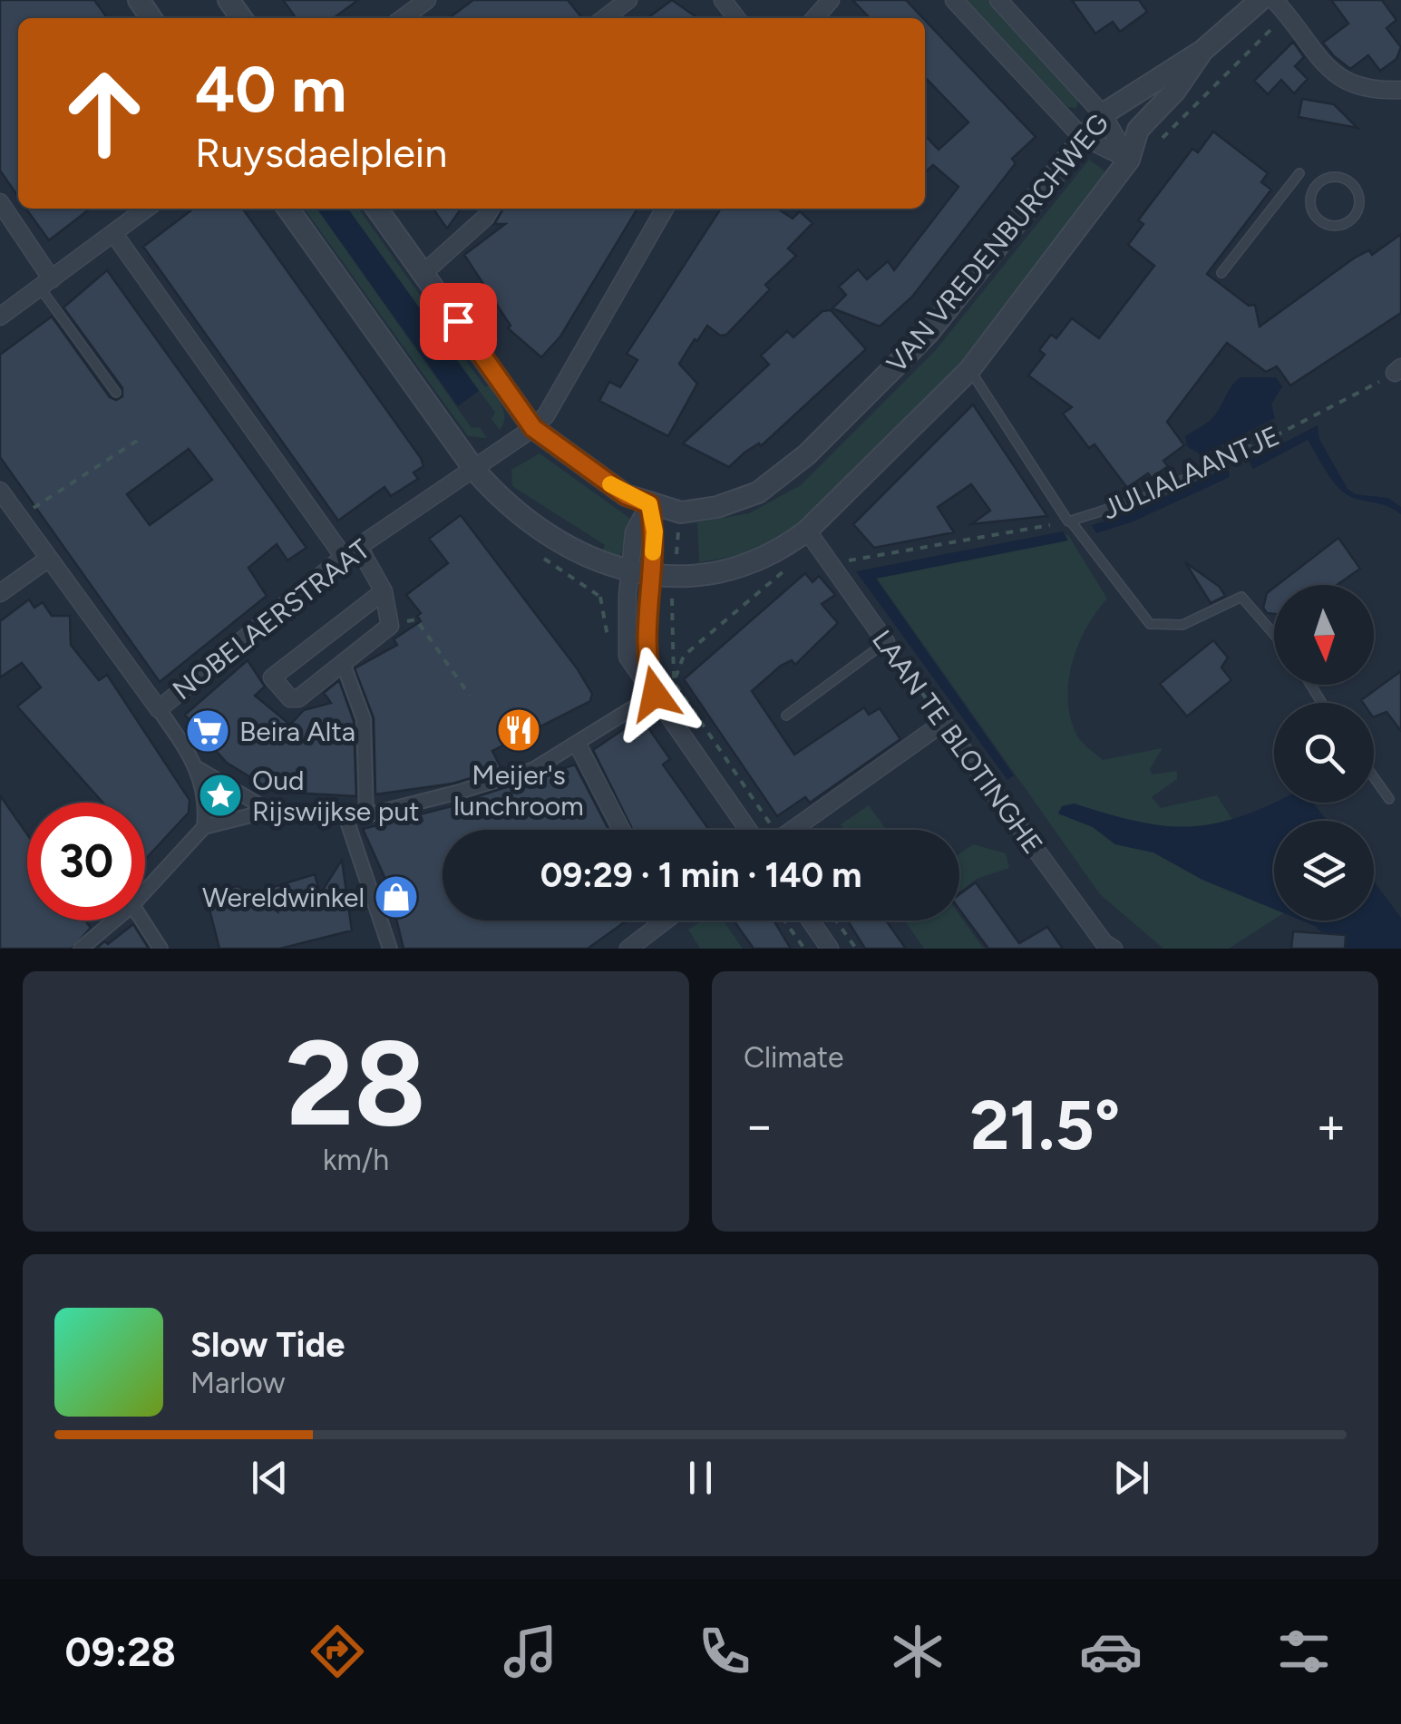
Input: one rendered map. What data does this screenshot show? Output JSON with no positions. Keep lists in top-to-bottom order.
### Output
{
  "streets": {
    "street": ["VAN VREDENBURCHWEG", "NOBELAERSTRAAT", "LAAN TE BLOTINGHE"],
    "lane": ["JULIALAANTJE"]
  },
  "crossings": [
    ["VAN VREDENBURCHWEG", "NOBELAERSTRAAT"],
    ["VAN VREDENBURCHWEG", "LAAN TE BLOTINGHE"],
    ["JULIALAANTJE", "LAAN TE BLOTINGHE"]
  ],
  "places": {
    "restaurant": ["Meijer's lunchroom"],
    "supermarket": ["Beira Alta"],
    "place": ["Oud Rijswijkse put"],
    "shop": ["Wereldwinkel"]
  },
  "north": "bottom",
  "page": {
    "turn": ["40 m", "Ruysdaelplein"],
    "limit": "30",
    "trip": "09:29 · 1 min · 140 m",
    "tile": [
      ["28", "km/h"],
      "Climate"
    ],
    "heat": ["−", "21.5°", "+"],
    "song": ["Slow Tide", "Marlow"],
    "tabs": "09:28"
  }
}
